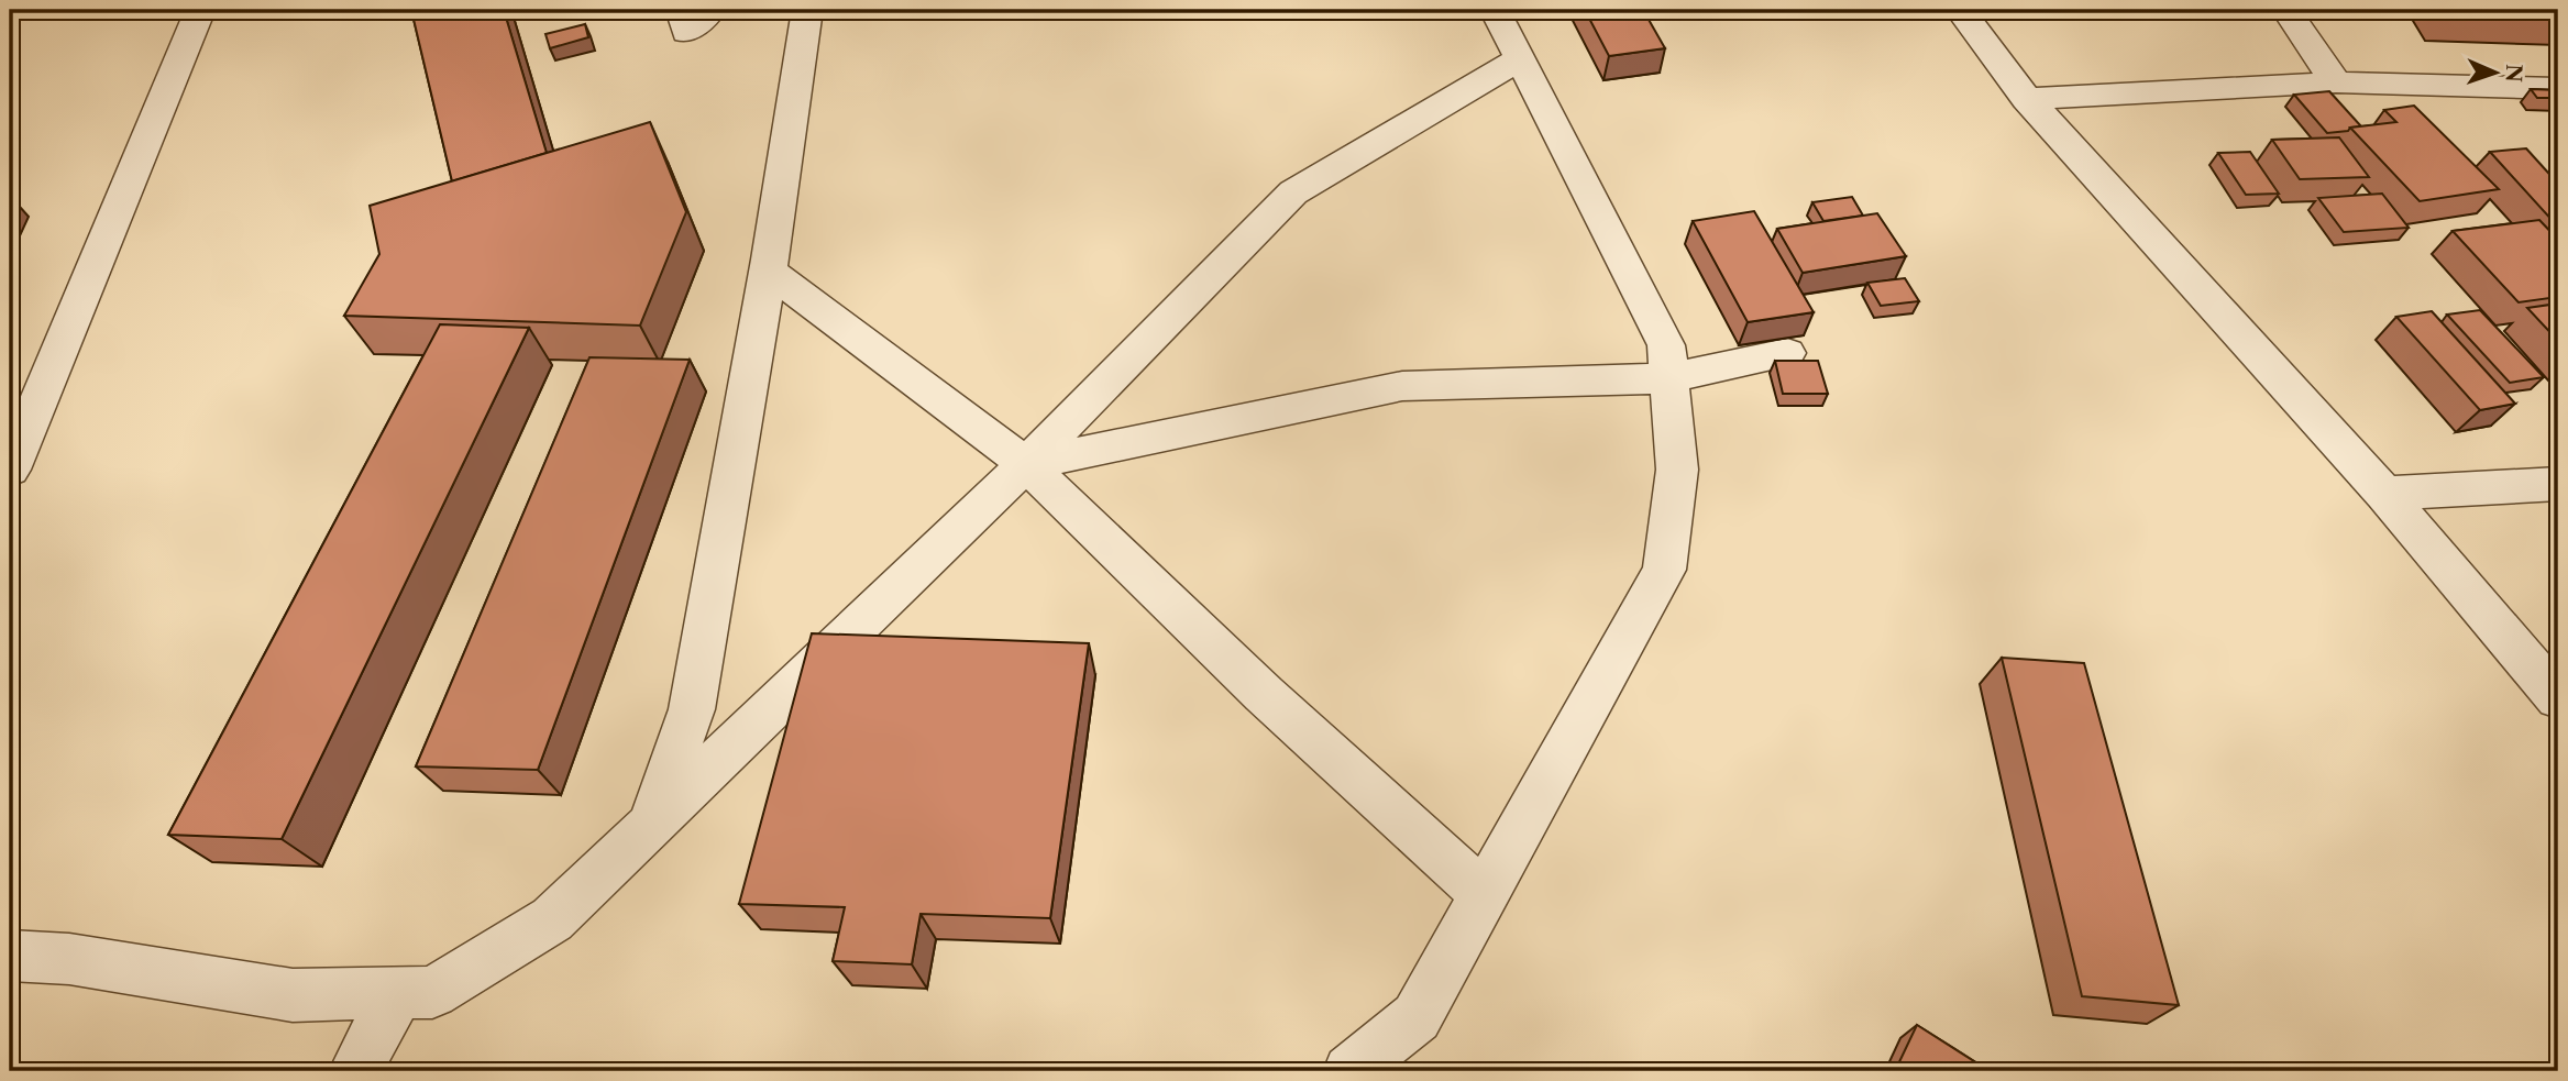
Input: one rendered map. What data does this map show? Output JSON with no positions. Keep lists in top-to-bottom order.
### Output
{
  "north": "right"
}
